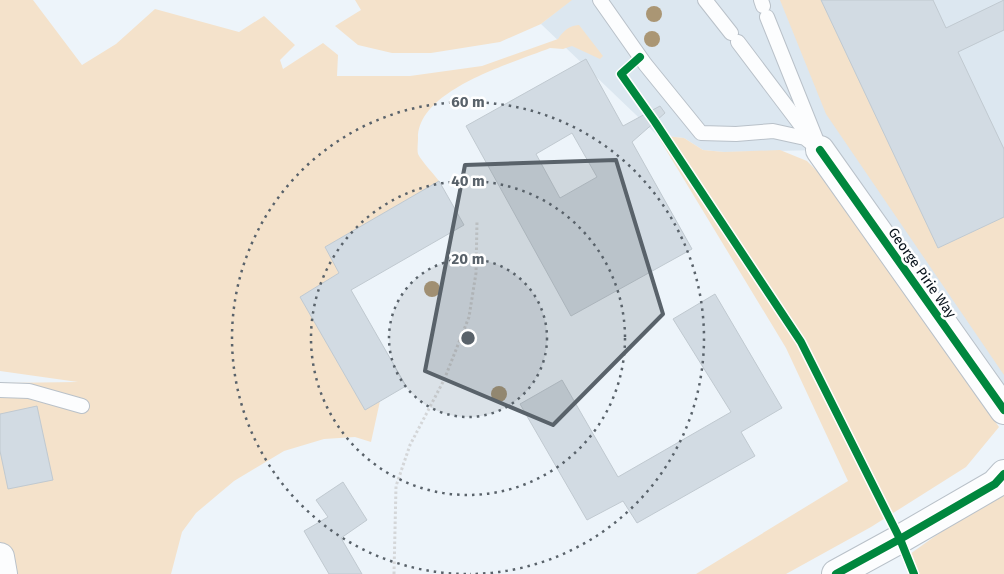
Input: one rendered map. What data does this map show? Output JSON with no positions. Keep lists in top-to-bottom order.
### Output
{
  "streets": {
    "street": ["George Pirie Way"]
  },
  "rings": ["60 m", "40 m", "20 m"]
}
